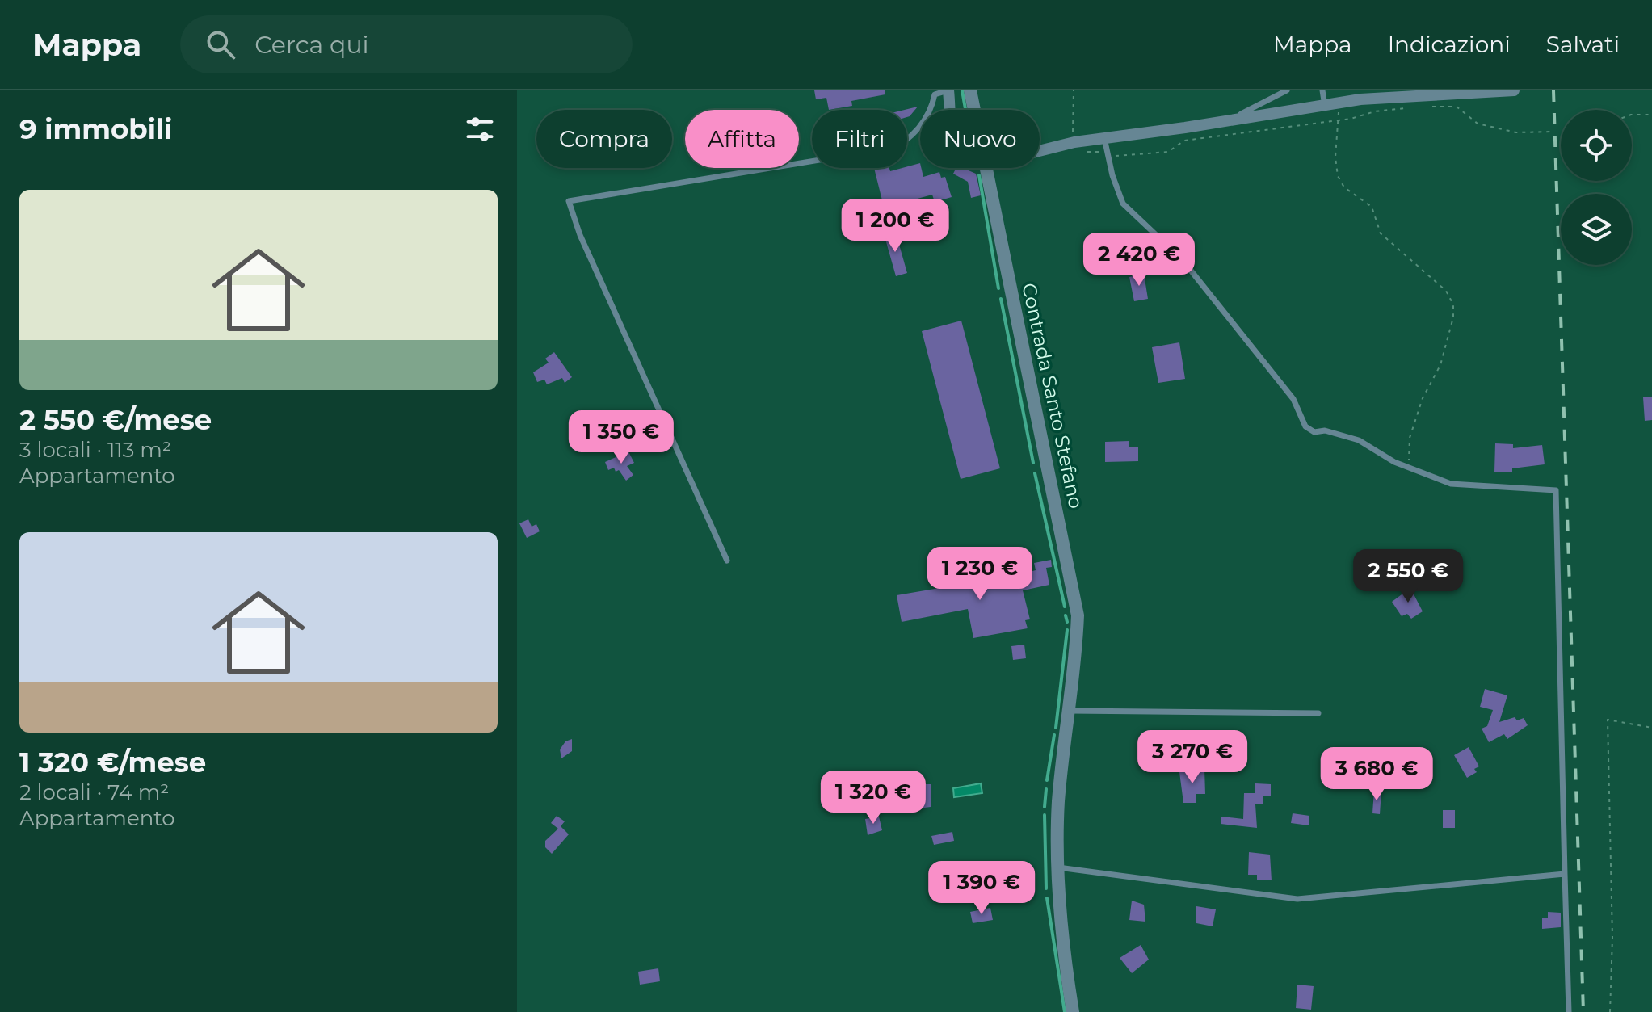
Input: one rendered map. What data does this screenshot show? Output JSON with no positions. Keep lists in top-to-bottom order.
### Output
{
  "streets": {
    "street": ["Contrada Santo Stefano"]
  },
  "page": {
    "header": "Mappa",
    "search": "Cerca qui",
    "nav": ["Mappa", "Indicazioni", "Salvati"],
    "heading": "9 immobili",
    "chip": [
      "Compra",
      "Affitta",
      "Filtri",
      "Nuovo"
    ],
    "list": [
      {
        "name": "2 550 €/mese",
        "note": "3 locali · 113 m² · Appartamento"
      },
      {
        "name": "1 320 €/mese",
        "note": "2 locali · 74 m² · Appartamento"
      }
    ],
    "price": [
      "1 200 €",
      "2 420 €",
      "1 350 €",
      "1 230 €",
      "2 550 €",
      "3 270 €",
      "3 680 €",
      "1 320 €",
      "1 390 €"
    ]
  }
}
